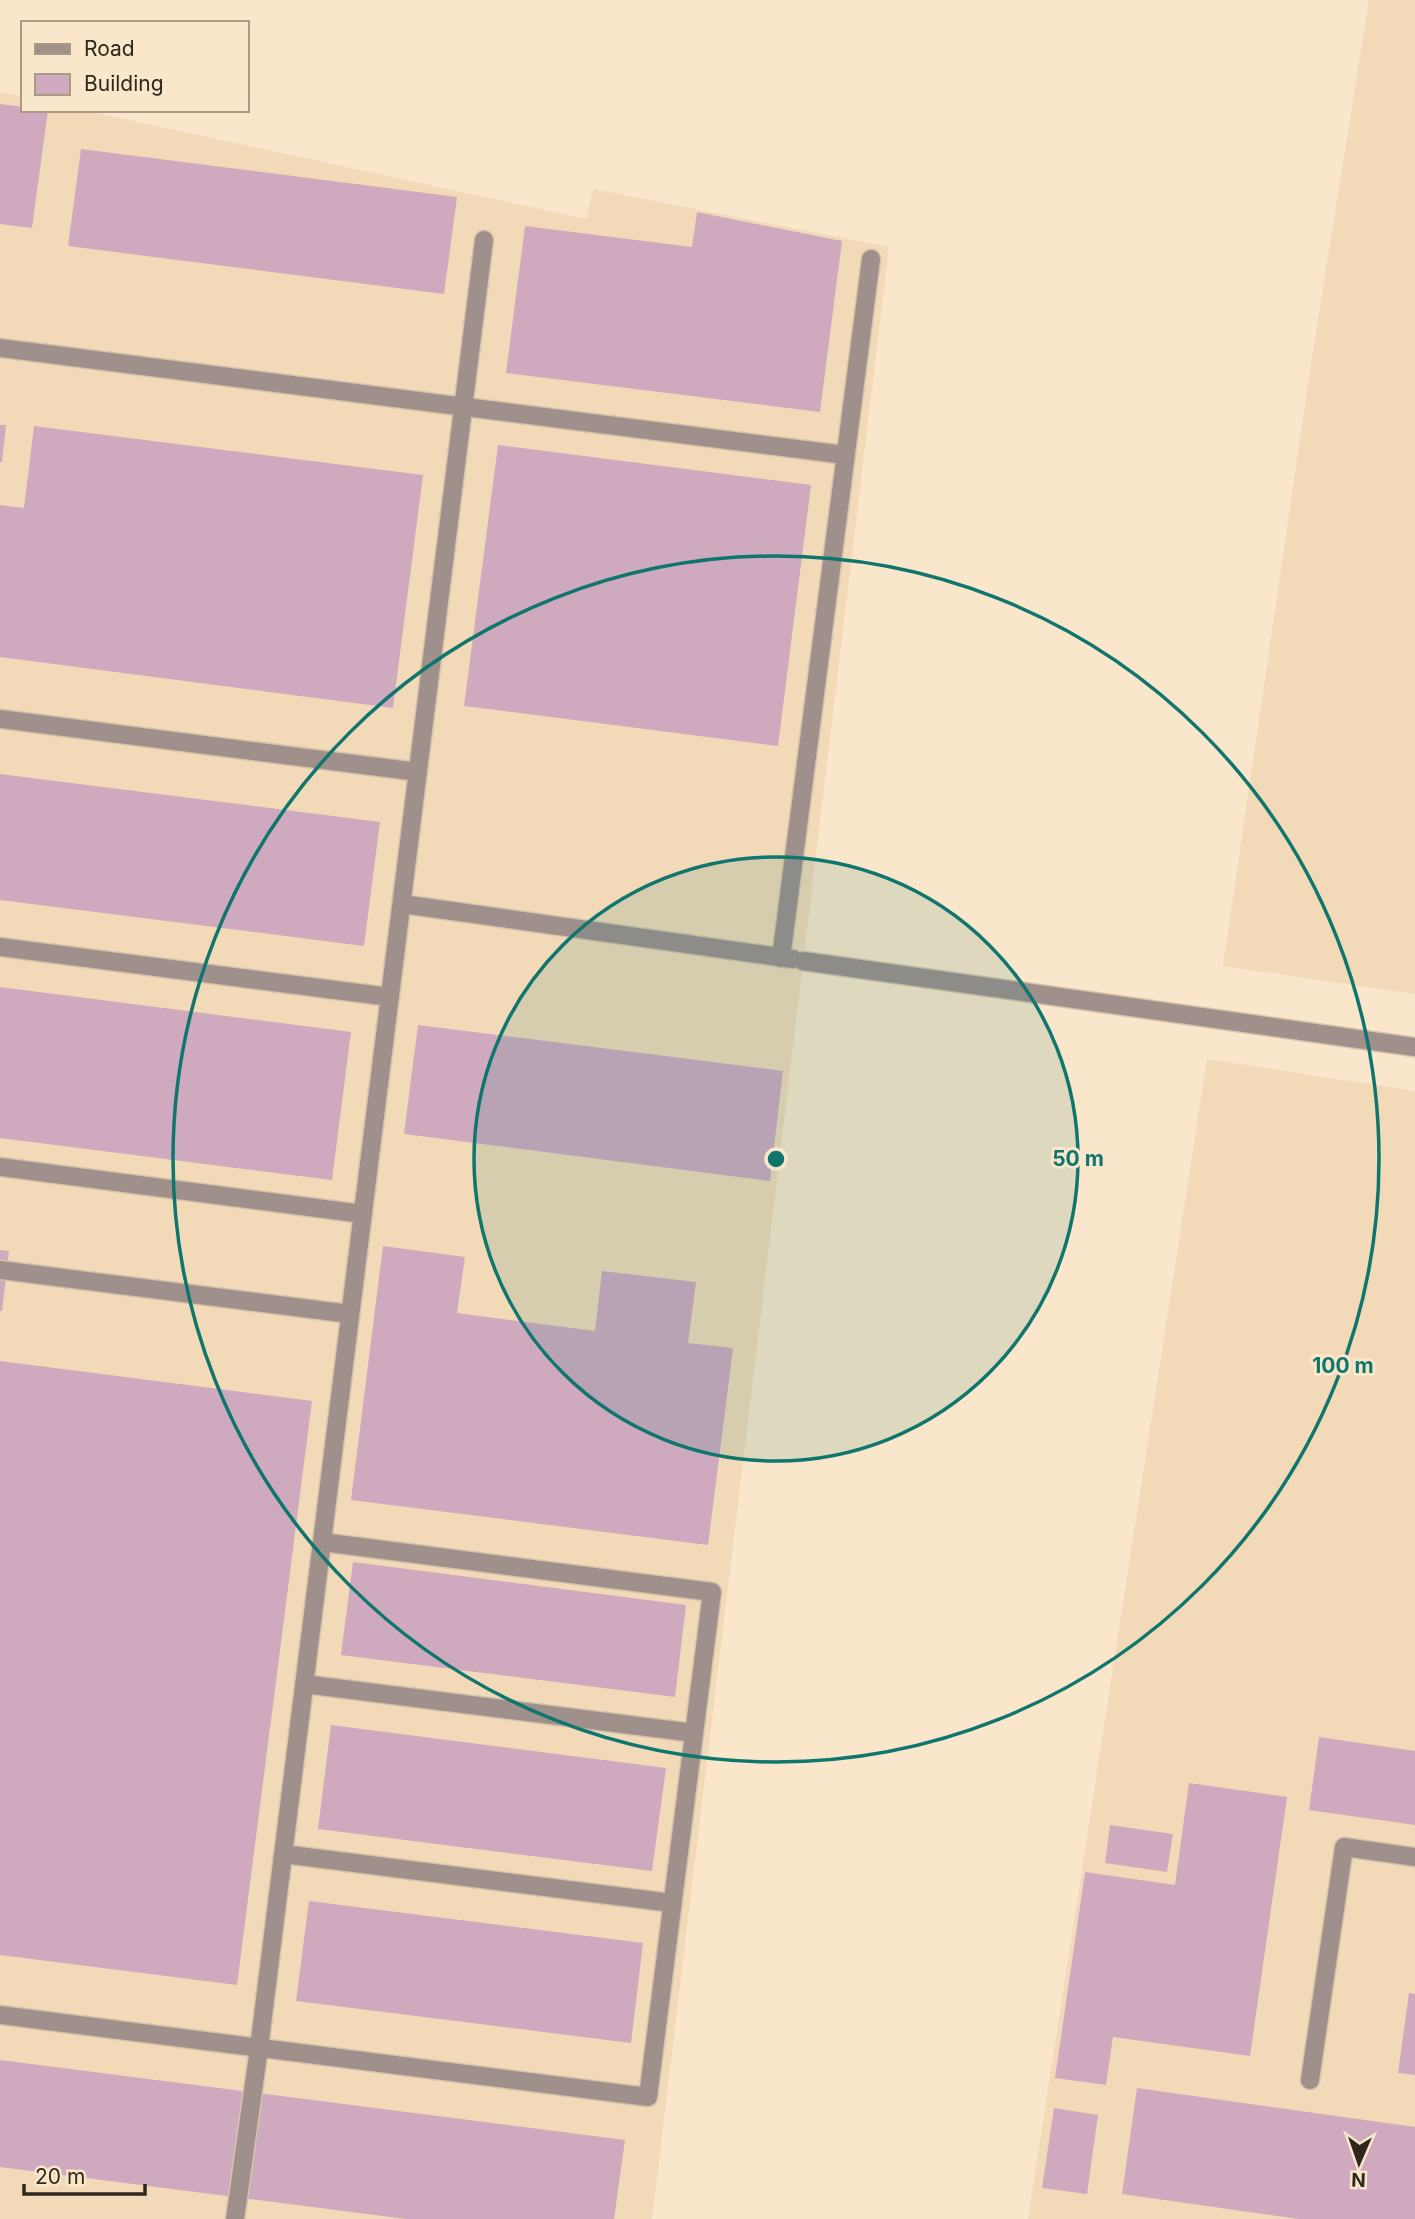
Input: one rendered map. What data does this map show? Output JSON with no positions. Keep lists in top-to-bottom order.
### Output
{
  "legend": ["Road", "Building"],
  "scale_bar": "20 m",
  "north": "bottom",
  "rings": ["50 m", "100 m"]
}
